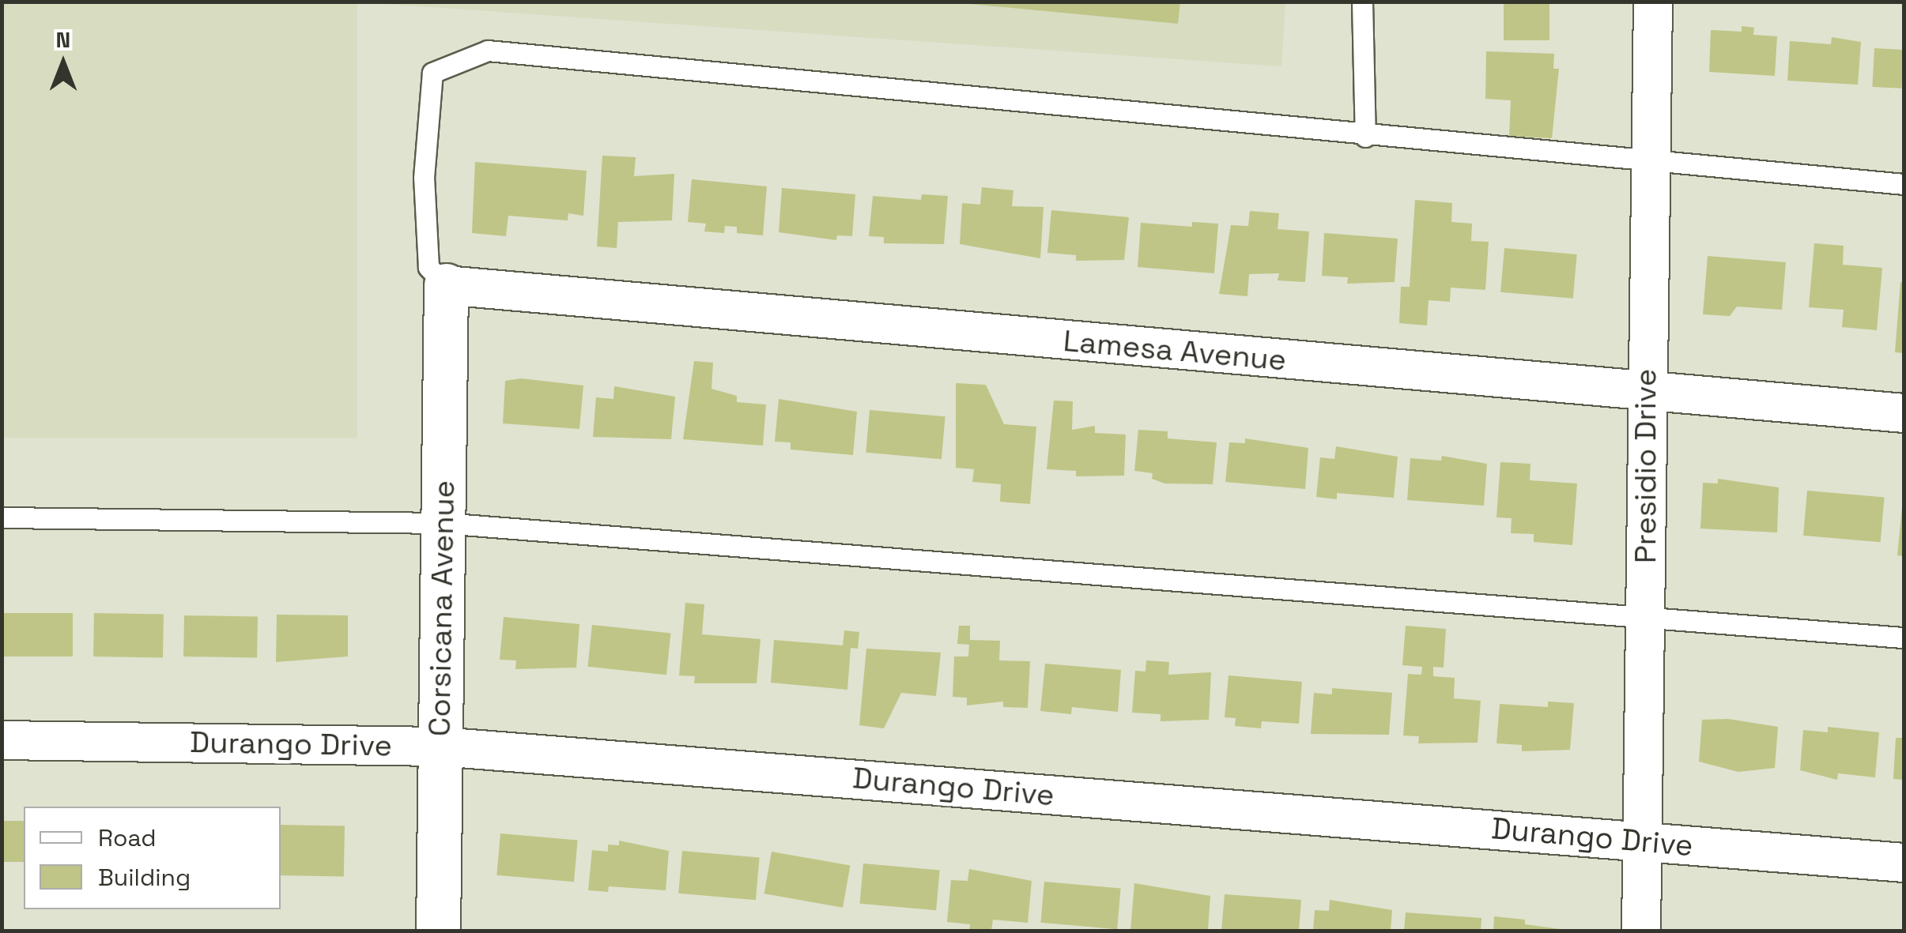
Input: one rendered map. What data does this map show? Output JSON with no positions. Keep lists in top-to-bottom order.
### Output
{
  "streets": {
    "street": [
      "Lamesa Avenue",
      "Presidio Drive",
      "Corsicana Avenue",
      "Durango Drive"
    ]
  },
  "crossings": [
    ["Lamesa Avenue", "Presidio Drive"],
    ["Lamesa Avenue", "Corsicana Avenue"],
    ["Presidio Drive", "Durango Drive"],
    ["Corsicana Avenue", "Durango Drive"]
  ],
  "legend": ["Road", "Building"],
  "north": "top"
}
